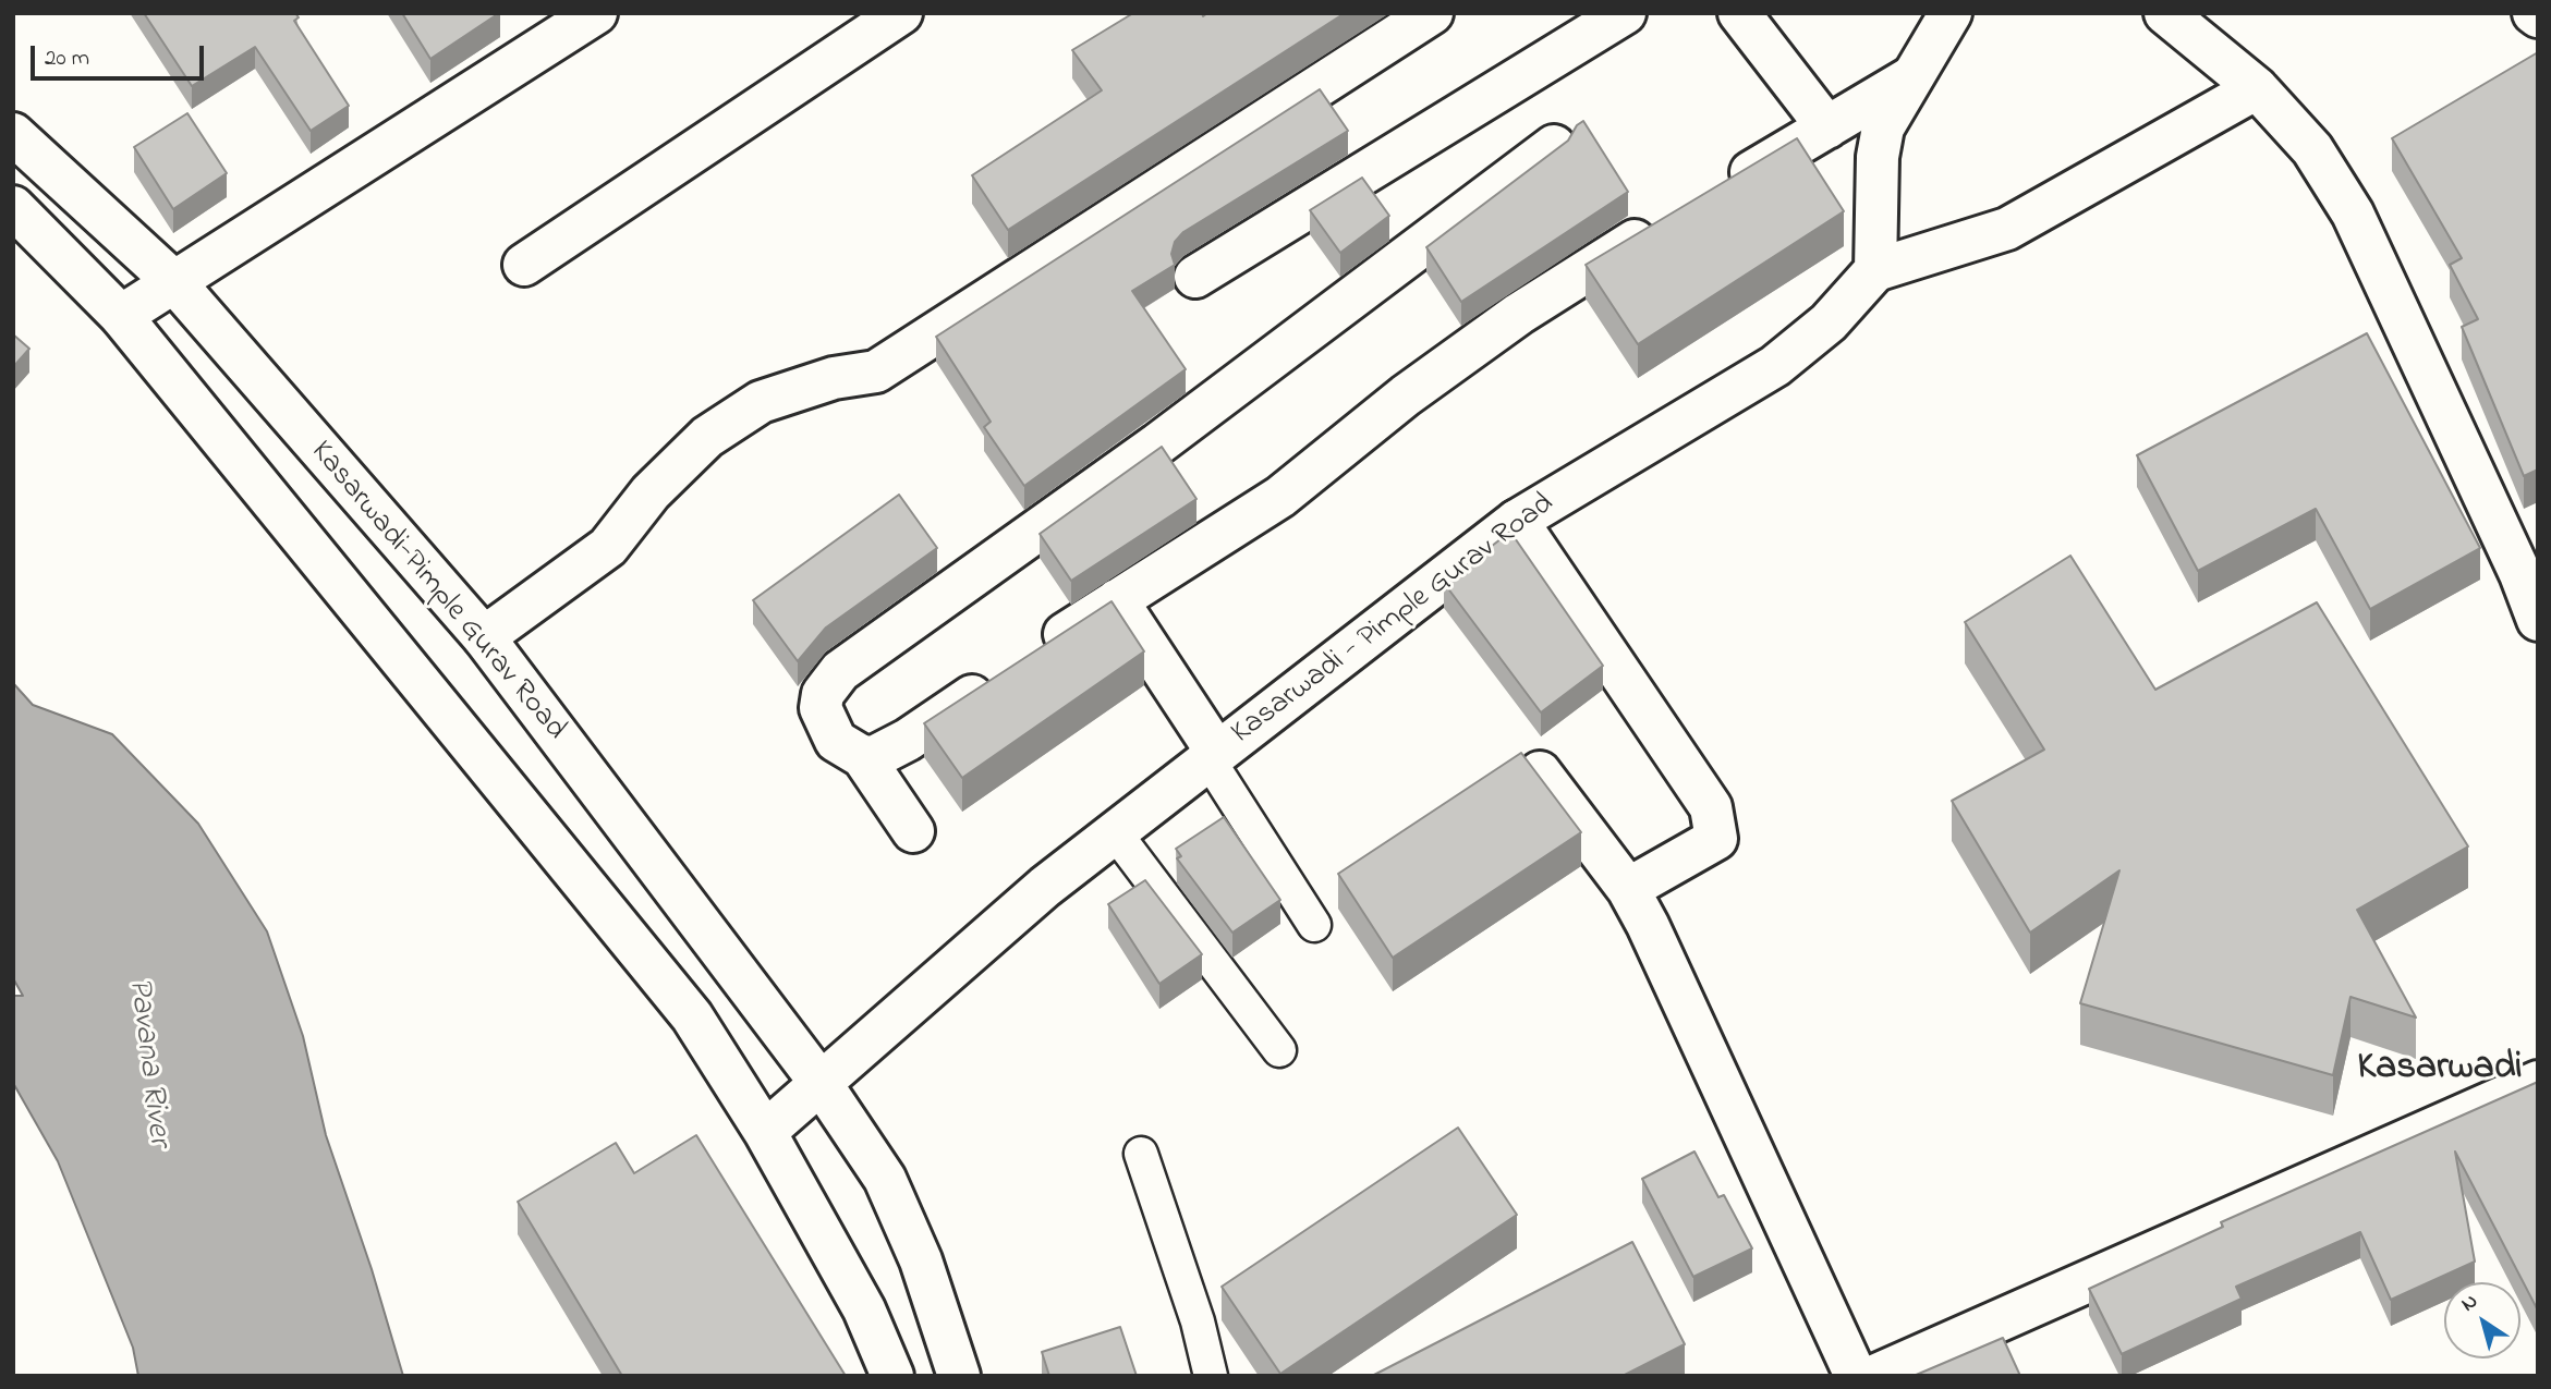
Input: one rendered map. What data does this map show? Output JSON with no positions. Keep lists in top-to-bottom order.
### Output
{
  "streets": {
    "street": ["Kasarwadi-Pimple Gurav Road", "Kasarwadi - Pimple Gurav Road"]
  },
  "crossings": [
    ["Kasarwadi-Pimple Gurav Road", "Kasarwadi - Pimple Gurav Road"]
  ],
  "districts": ["Kasarwadi"],
  "water": ["Pavana River"],
  "scale_bar": "20 m",
  "north": "top left"
}
